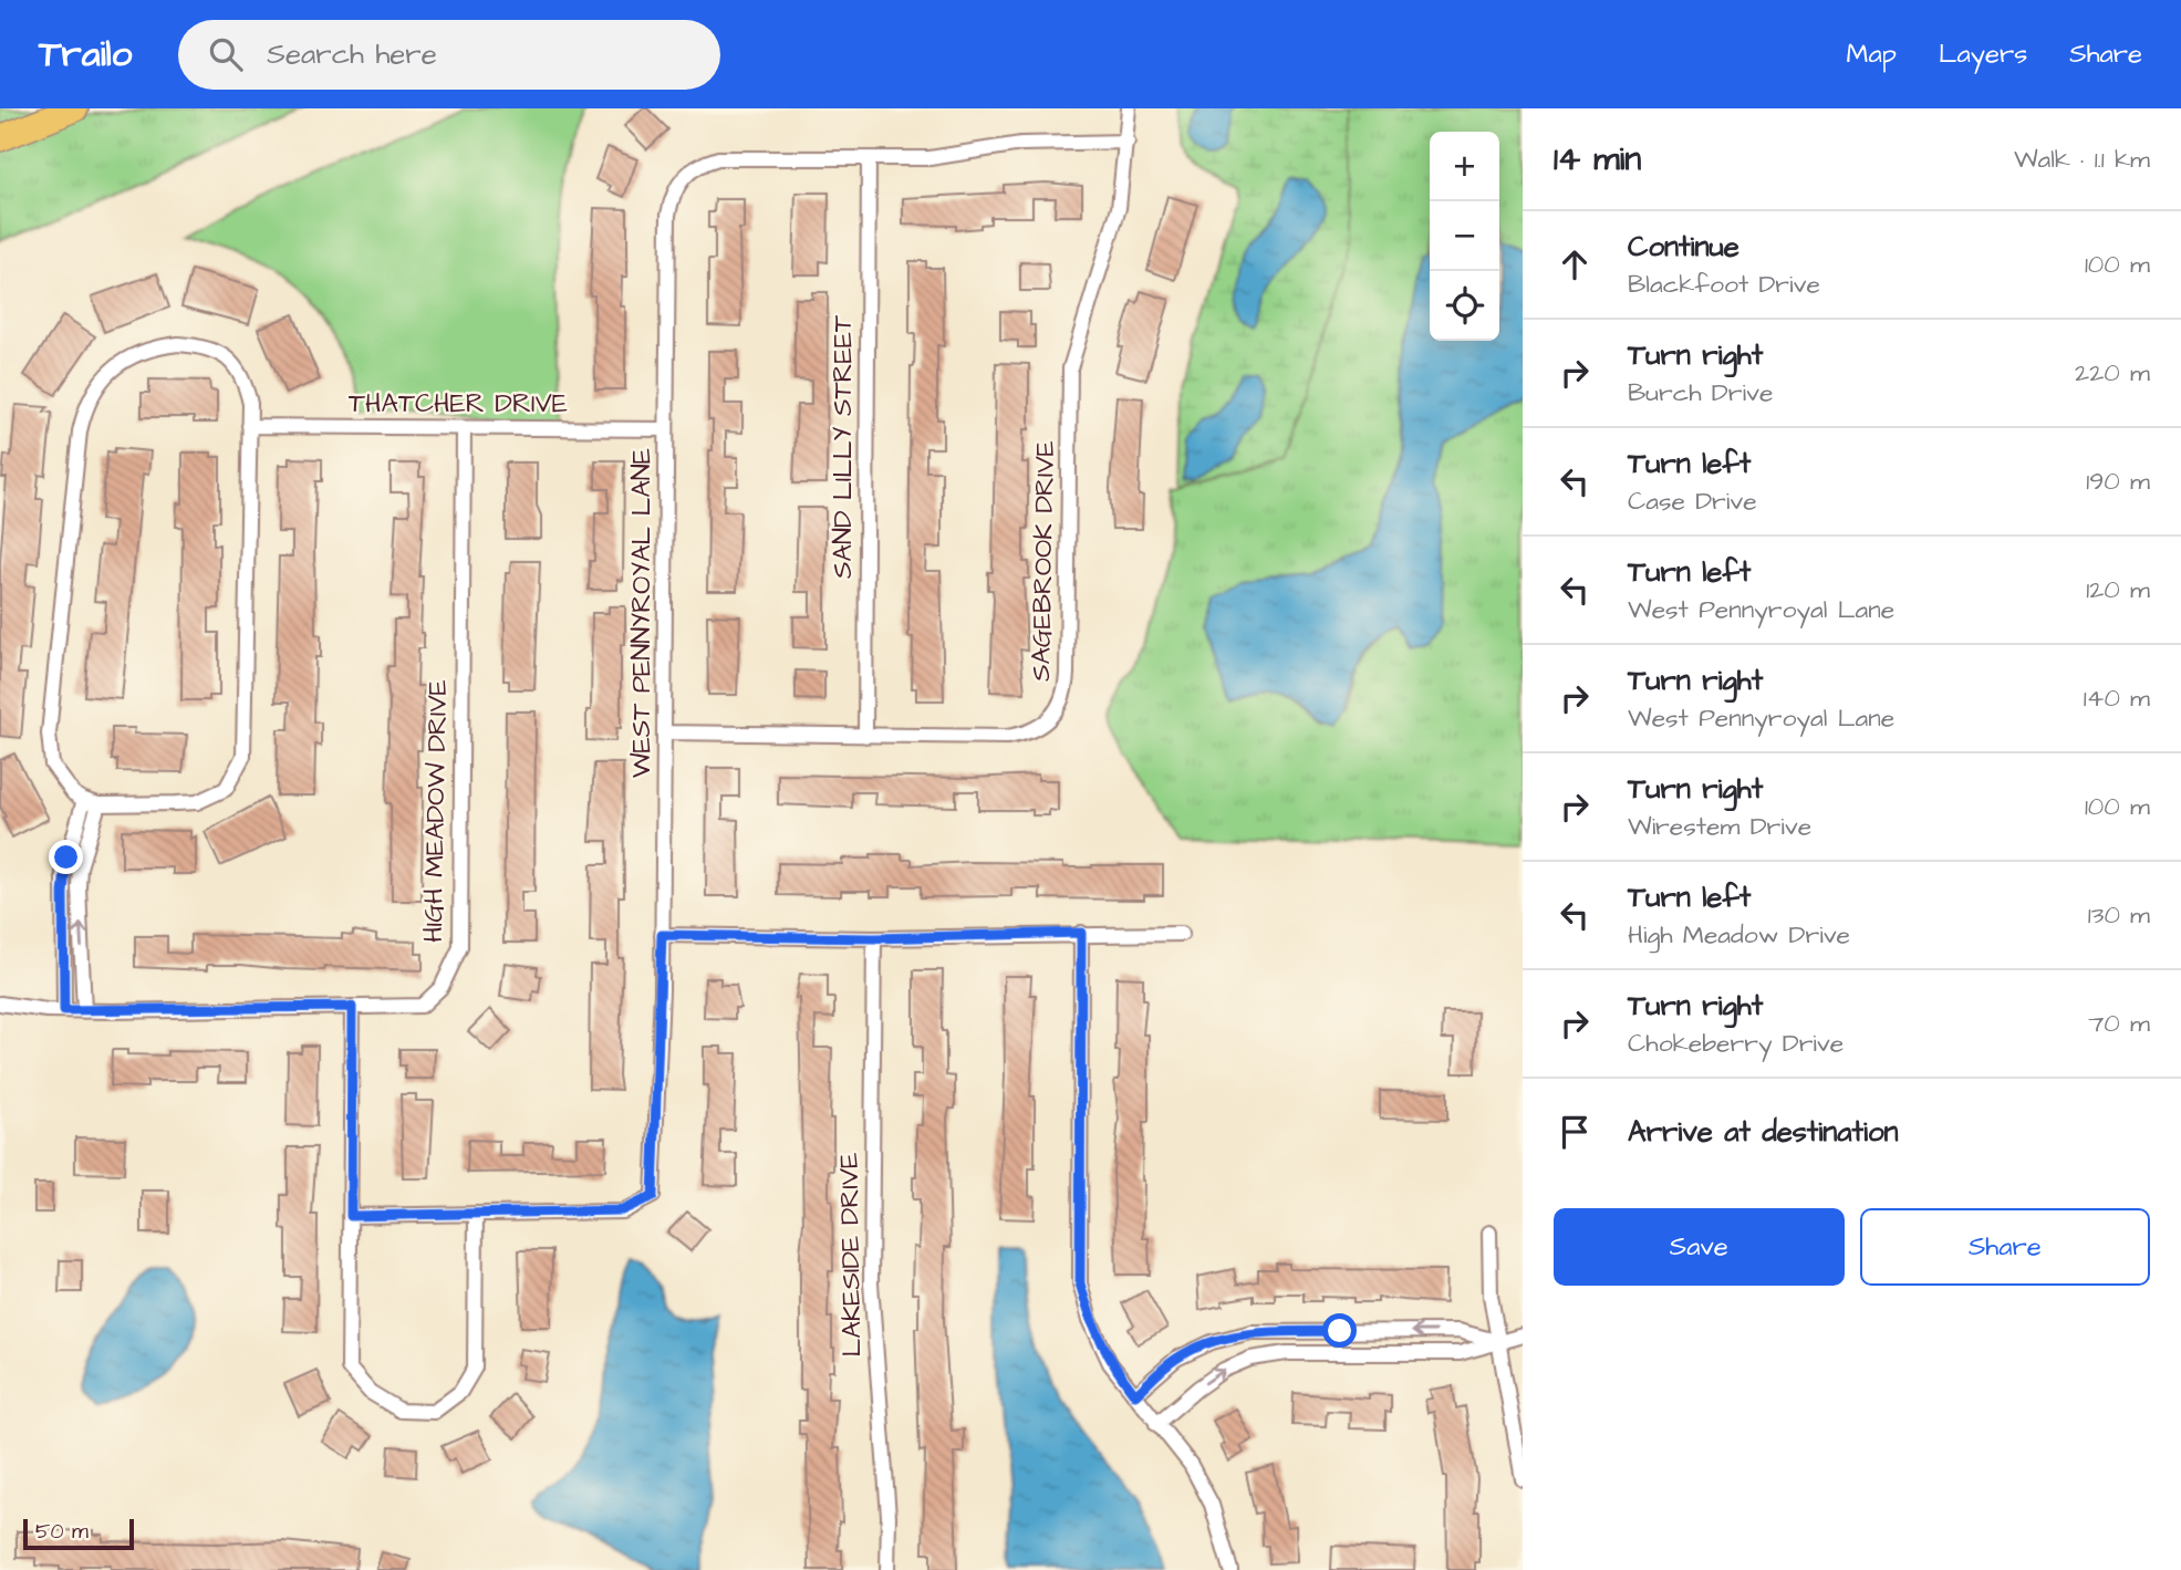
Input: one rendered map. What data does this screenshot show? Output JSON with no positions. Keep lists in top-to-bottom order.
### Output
{
  "streets": {
    "street": [
      "THATCHER DRIVE",
      "SAND LILLY STREET",
      "SAGEBROOK DRIVE",
      "WEST PENNYROYAL LANE",
      "HIGH MEADOW DRIVE",
      "LAKESIDE DRIVE"
    ]
  },
  "crossings": [
    ["THATCHER DRIVE", "WEST PENNYROYAL LANE"],
    ["THATCHER DRIVE", "HIGH MEADOW DRIVE"],
    ["SAND LILLY STREET", "SAGEBROOK DRIVE"],
    ["SAND LILLY STREET", "WEST PENNYROYAL LANE"],
    ["SAGEBROOK DRIVE", "WEST PENNYROYAL LANE"]
  ],
  "scale_bar": "50 m",
  "page": {
    "header": "Trailo",
    "search": "Search here",
    "nav": ["Map", "Layers", "Share"],
    "heading": ["14 min", "Walk · 1.1 km"],
    "map_buttons": ["+", "−"],
    "list": [
      ["Continue", "Blackfoot Drive", "100 m"],
      ["Turn right", "Burch Drive", "220 m"],
      ["Turn left", "Case Drive", "190 m"],
      ["Turn left", "West Pennyroyal Lane", "120 m"],
      ["Turn right", "West Pennyroyal Lane", "140 m"],
      ["Turn right", "Wirestem Drive", "100 m"],
      ["Turn left", "High Meadow Drive", "130 m"],
      ["Turn right", "Chokeberry Drive", "70 m"],
      "Arrive at destination"
    ],
    "buttons": ["Save", "Share"],
    "scale": "50 m"
  }
}
